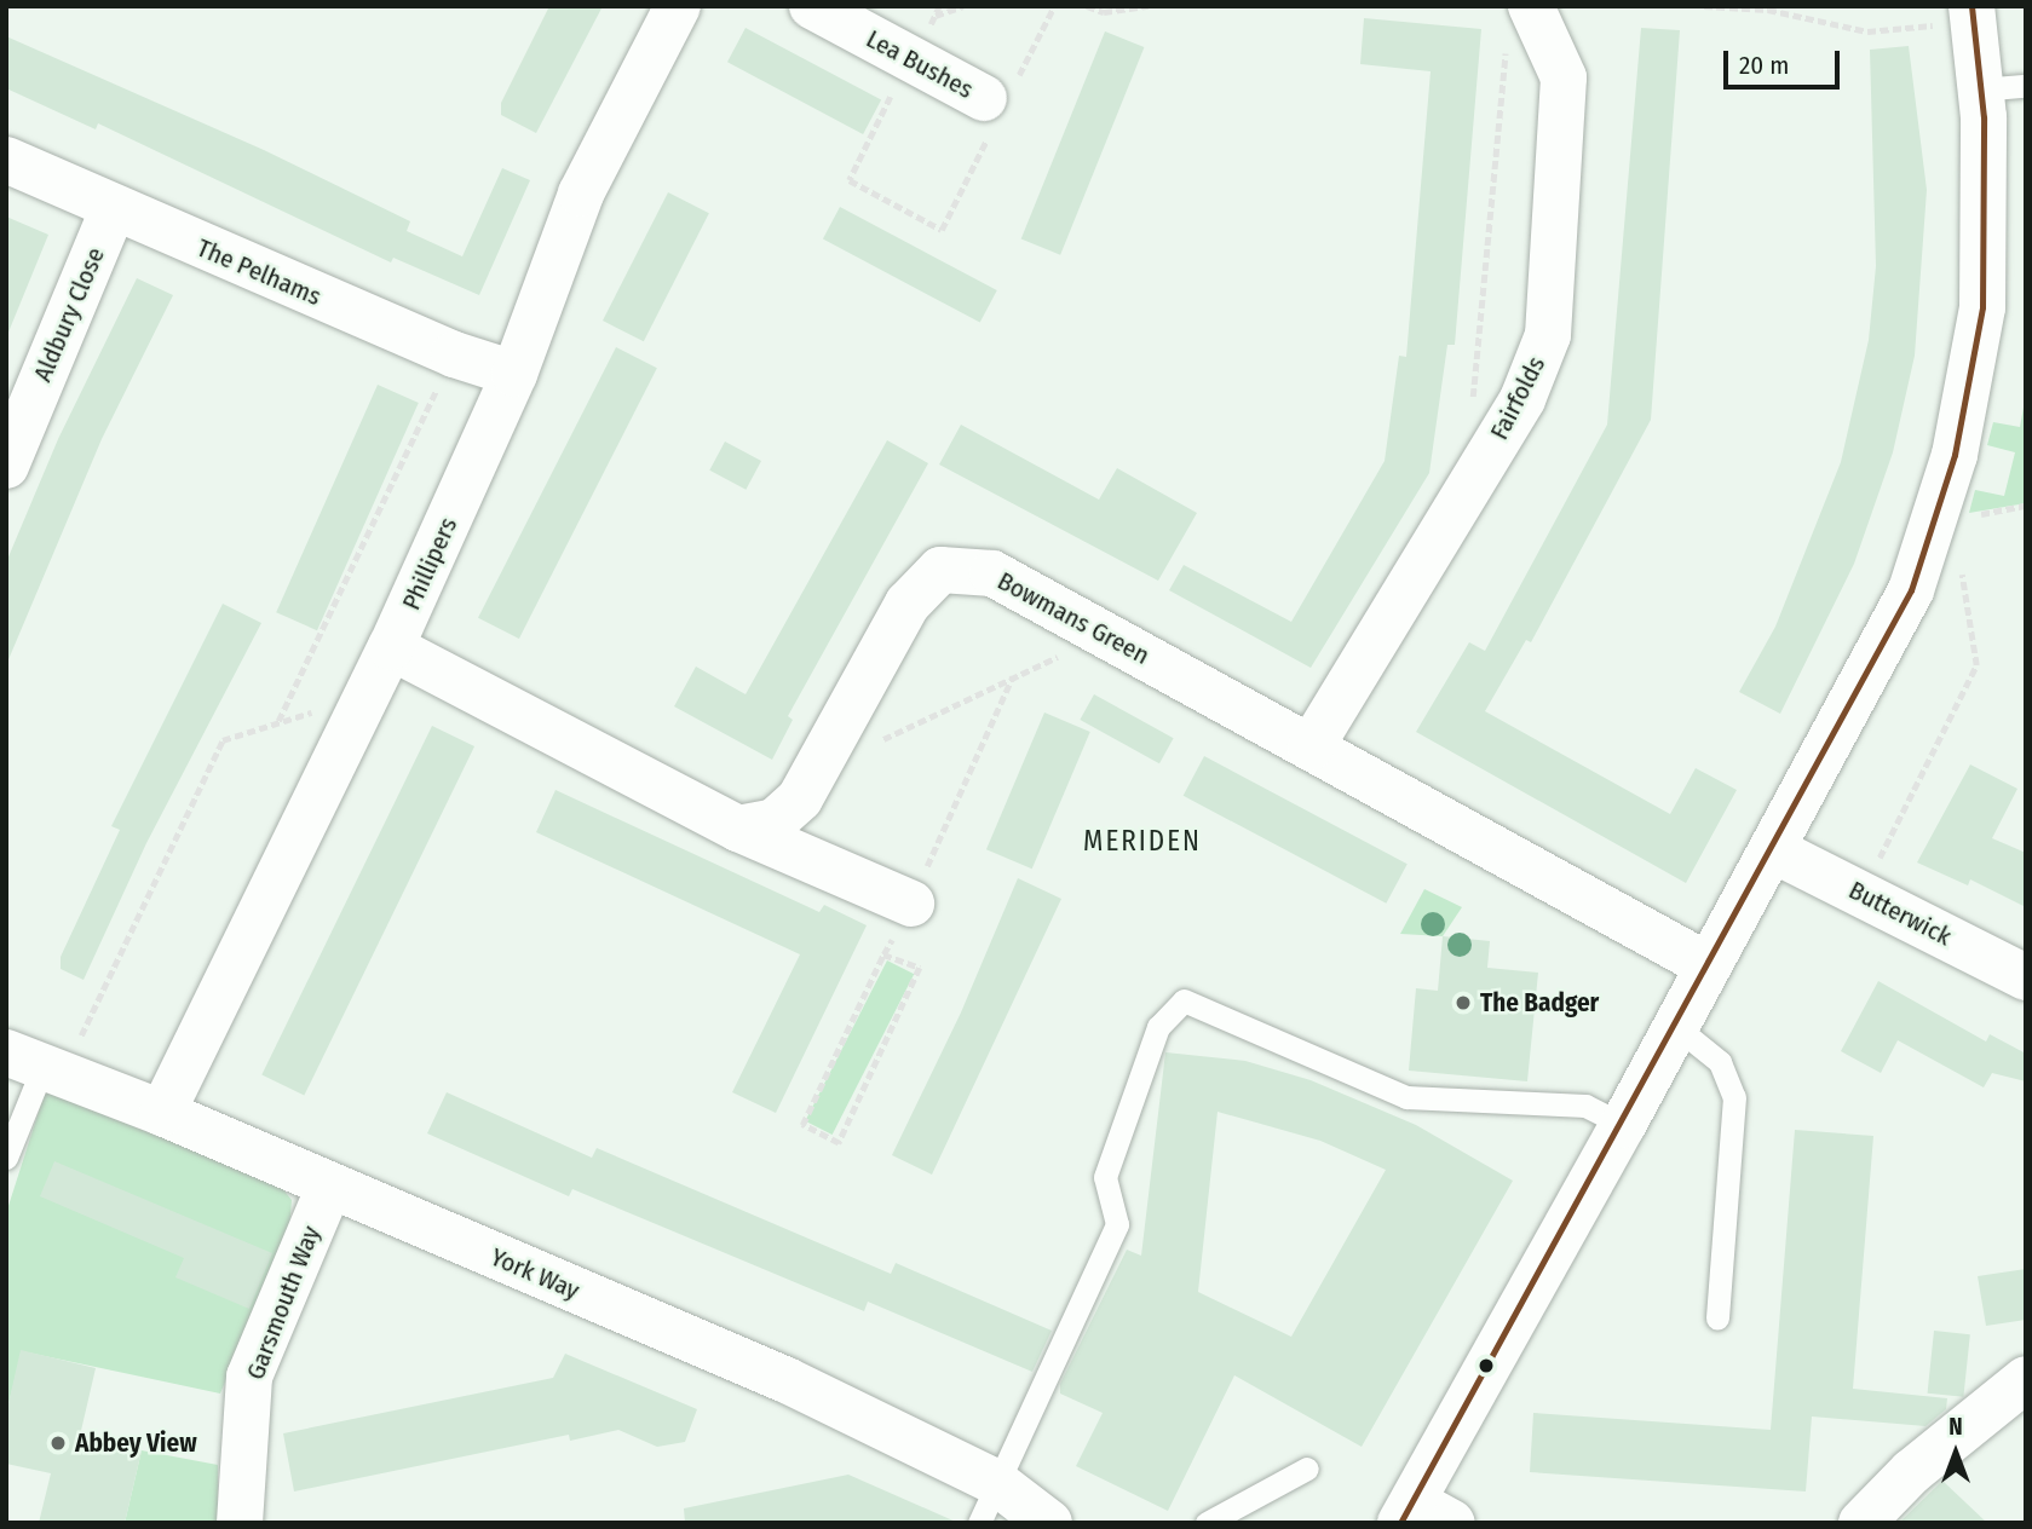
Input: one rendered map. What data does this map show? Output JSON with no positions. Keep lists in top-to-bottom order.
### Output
{
  "streets": {
    "street": [
      "Lea Bushes",
      "The Pelhams",
      "Aldbury Close",
      "Fairfolds",
      "Phillipers",
      "Bowmans Green",
      "Butterwick",
      "York Way",
      "Garsmouth Way"
    ]
  },
  "crossings": [
    ["The Pelhams", "Aldbury Close"],
    ["The Pelhams", "Phillipers"],
    ["Fairfolds", "Bowmans Green"],
    ["Phillipers", "York Way"],
    ["York Way", "Garsmouth Way"]
  ],
  "districts": ["MERIDEN"],
  "places": ["The Badger", "Abbey View"],
  "scale_bar": "20 m",
  "north": "top"
}
